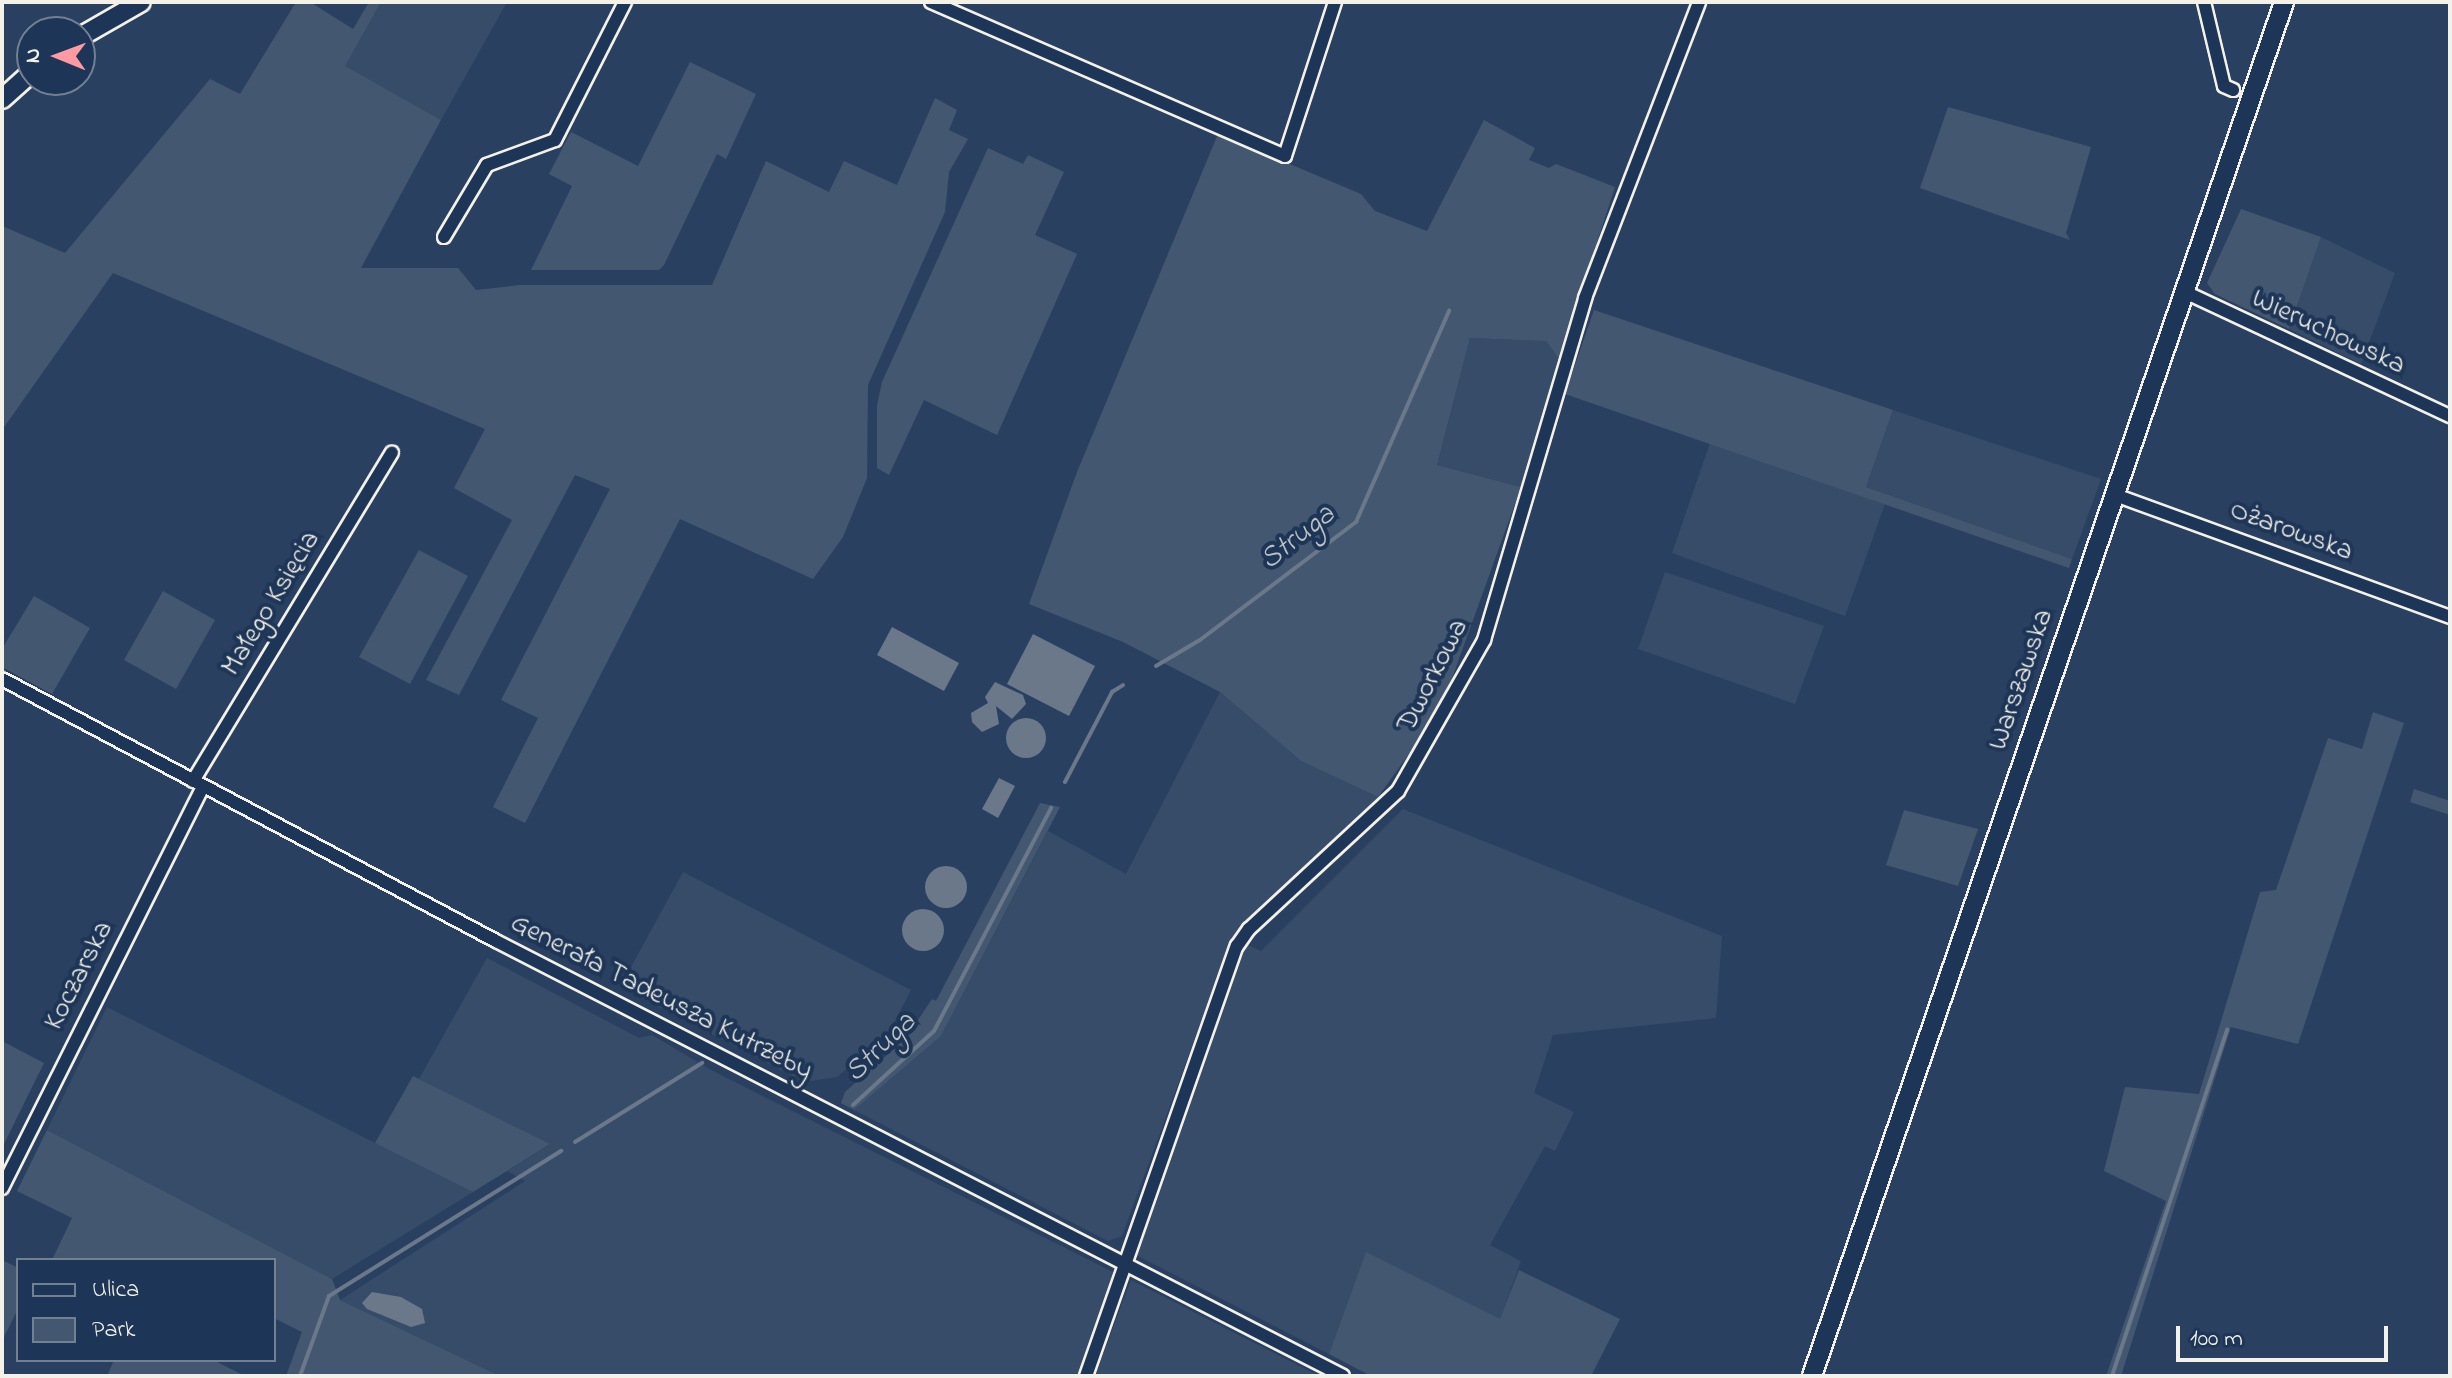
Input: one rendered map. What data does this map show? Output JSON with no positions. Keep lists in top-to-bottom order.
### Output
{
  "streets": {
    "main road": ["Warszawska"],
    "street": [
      "Wieruchowska",
      "Ożarowska",
      "Małego Księcia",
      "Dworkowa",
      "Koczarska",
      "Generała Tadeusza Kutrzeby"
    ]
  },
  "crossings": [
    ["Wieruchowska", "Warszawska"],
    ["Ożarowska", "Warszawska"],
    ["Małego Księcia", "Koczarska"],
    ["Małego Księcia", "Generała Tadeusza Kutrzeby"],
    ["Dworkowa", "Generała Tadeusza Kutrzeby"],
    ["Koczarska", "Generała Tadeusza Kutrzeby"]
  ],
  "water": ["Struga"],
  "legend": ["Ulica", "Park"],
  "scale_bar": "100 m",
  "north": "left"
}
